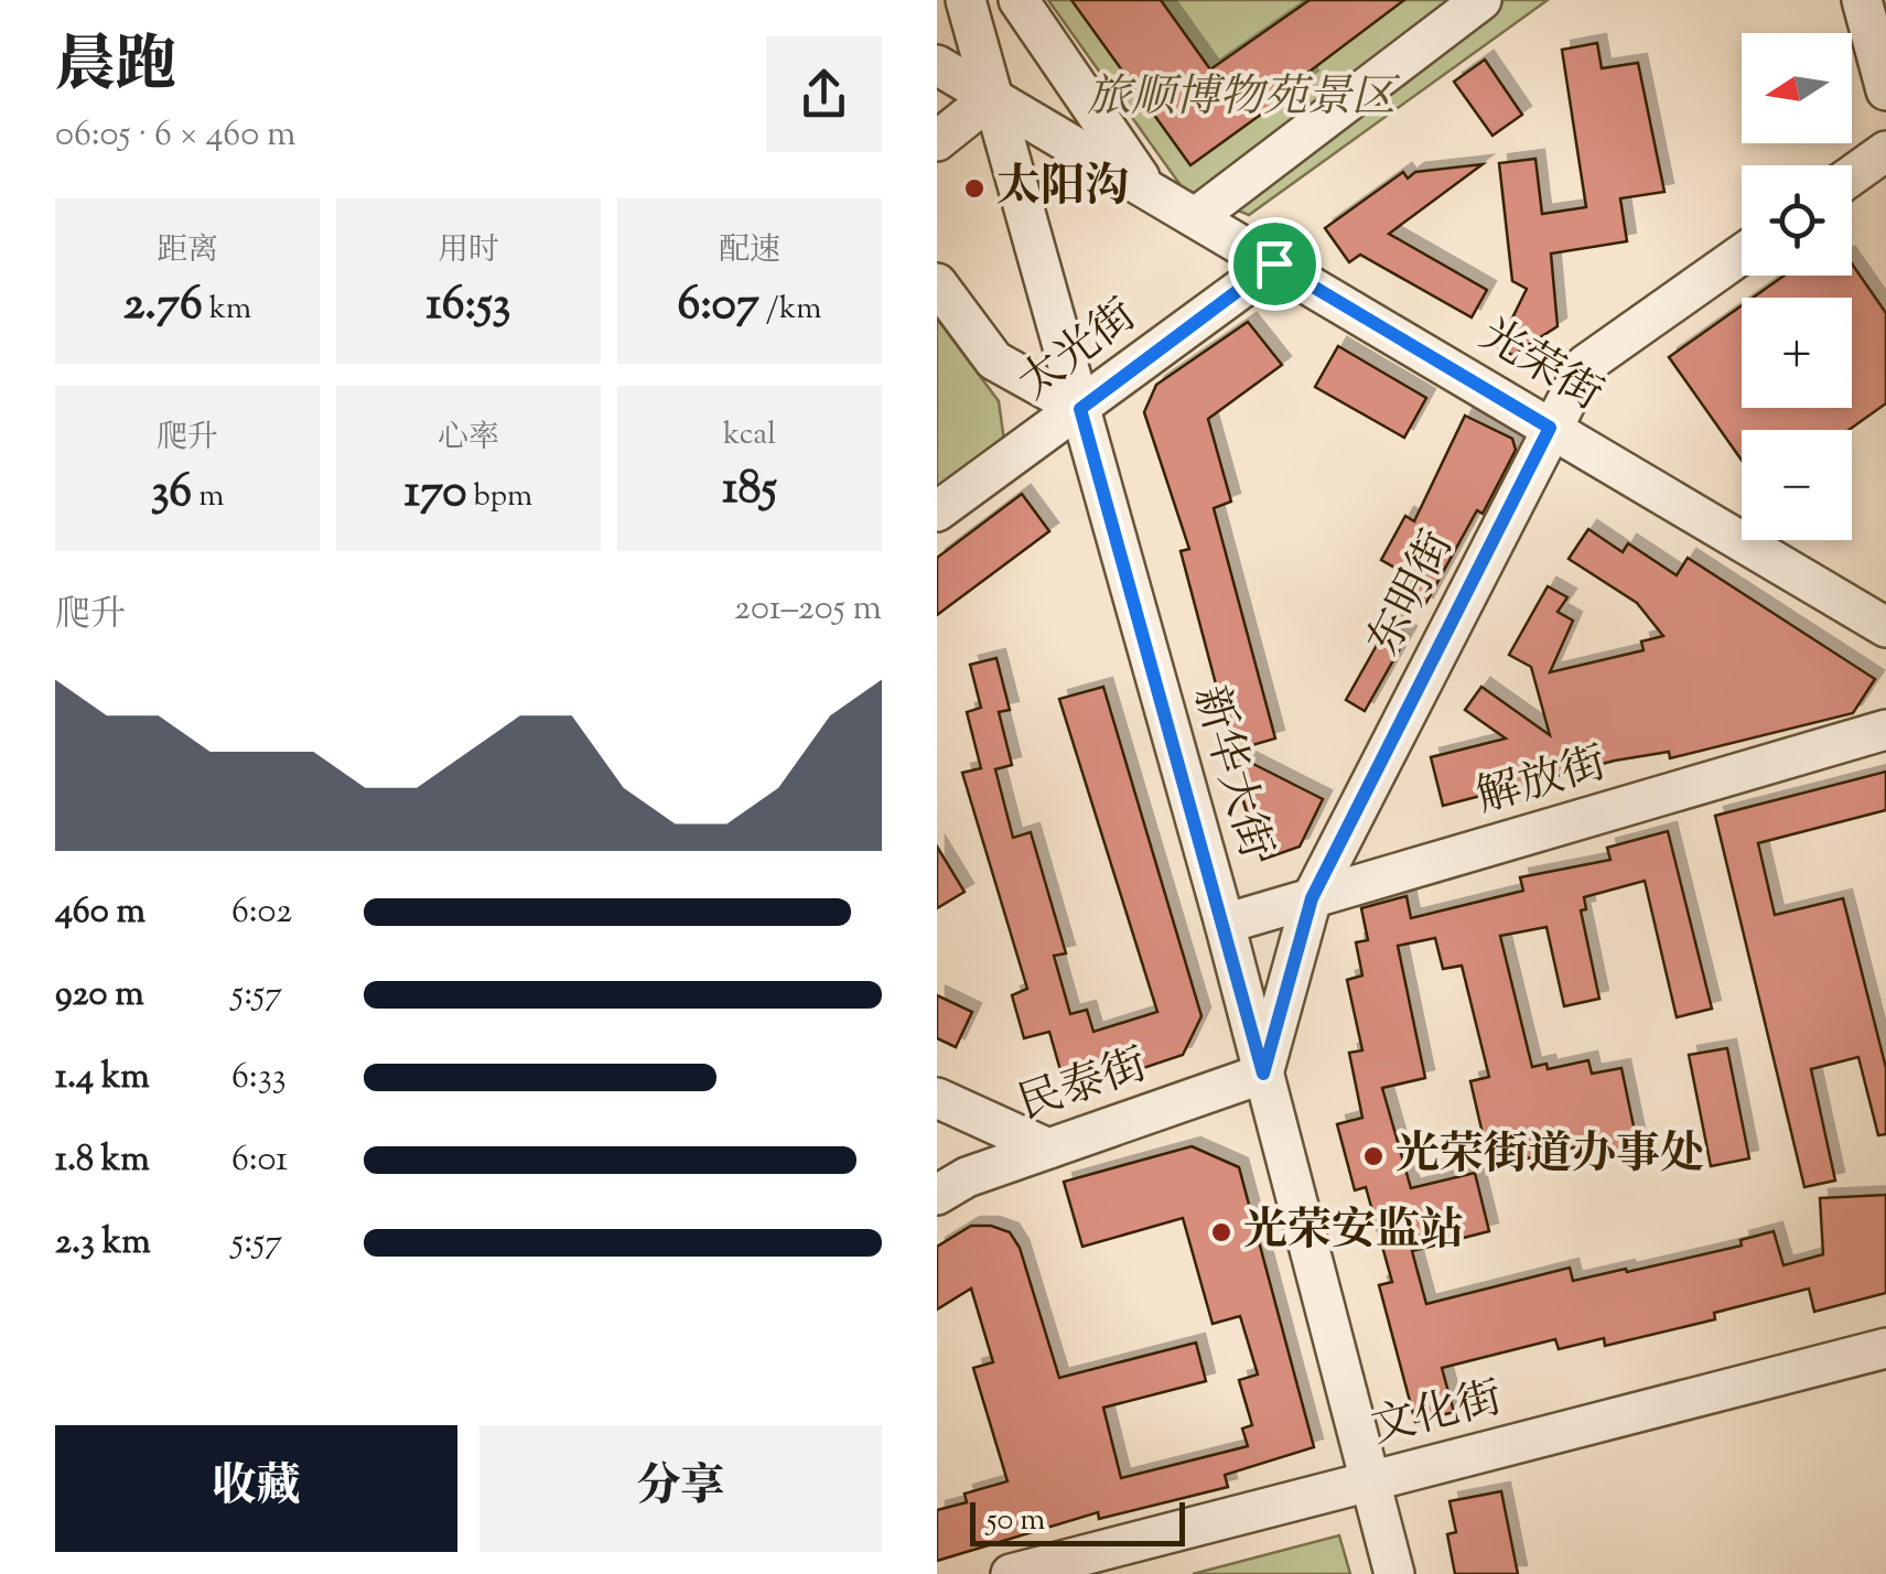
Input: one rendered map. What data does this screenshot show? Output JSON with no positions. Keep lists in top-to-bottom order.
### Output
{
  "streets": {
    "street": [
      "太光街",
      "光荣街",
      "东明街",
      "新华大街",
      "解放街",
      "民泰街",
      "文化街"
    ]
  },
  "crossings": [
    ["太光街", "光荣街"],
    ["太光街", "新华大街"],
    ["光荣街", "东明街"],
    ["光荣街", "新华大街"],
    ["东明街", "新华大街"],
    ["东明街", "解放街"],
    ["东明街", "民泰街"],
    ["新华大街", "解放街"],
    ["新华大街", "民泰街"],
    ["新华大街", "文化街"]
  ],
  "parks": ["旅顺博物苑景区"],
  "places": ["太阳沟", "光荣街道办事处", "光荣安监站"],
  "scale_bar": "50 m",
  "north": "left",
  "page": {
    "heading": ["晨跑", "06:05 · 6 × 460 m"],
    "map_buttons": ["+", "−"],
    "stats": [
      ["距离", "2.76 km"],
      ["用时", "16:53"],
      ["配速", "6:07 /km"],
      ["爬升", "36 m"],
      ["心率", "170 bpm"],
      ["kcal", "185"]
    ],
    "chart": ["爬升", "201–205 m"],
    "list": [
      {
        "name": "460 m",
        "note": "6:02"
      },
      {
        "name": "920 m",
        "note": "5:57"
      },
      {
        "name": "1.4 km",
        "note": "6:33"
      },
      {
        "name": "1.8 km",
        "note": "6:01"
      },
      {
        "name": "2.3 km",
        "note": "5:57"
      }
    ],
    "buttons": ["收藏", "分享"],
    "scale": "50 m"
  }
}
